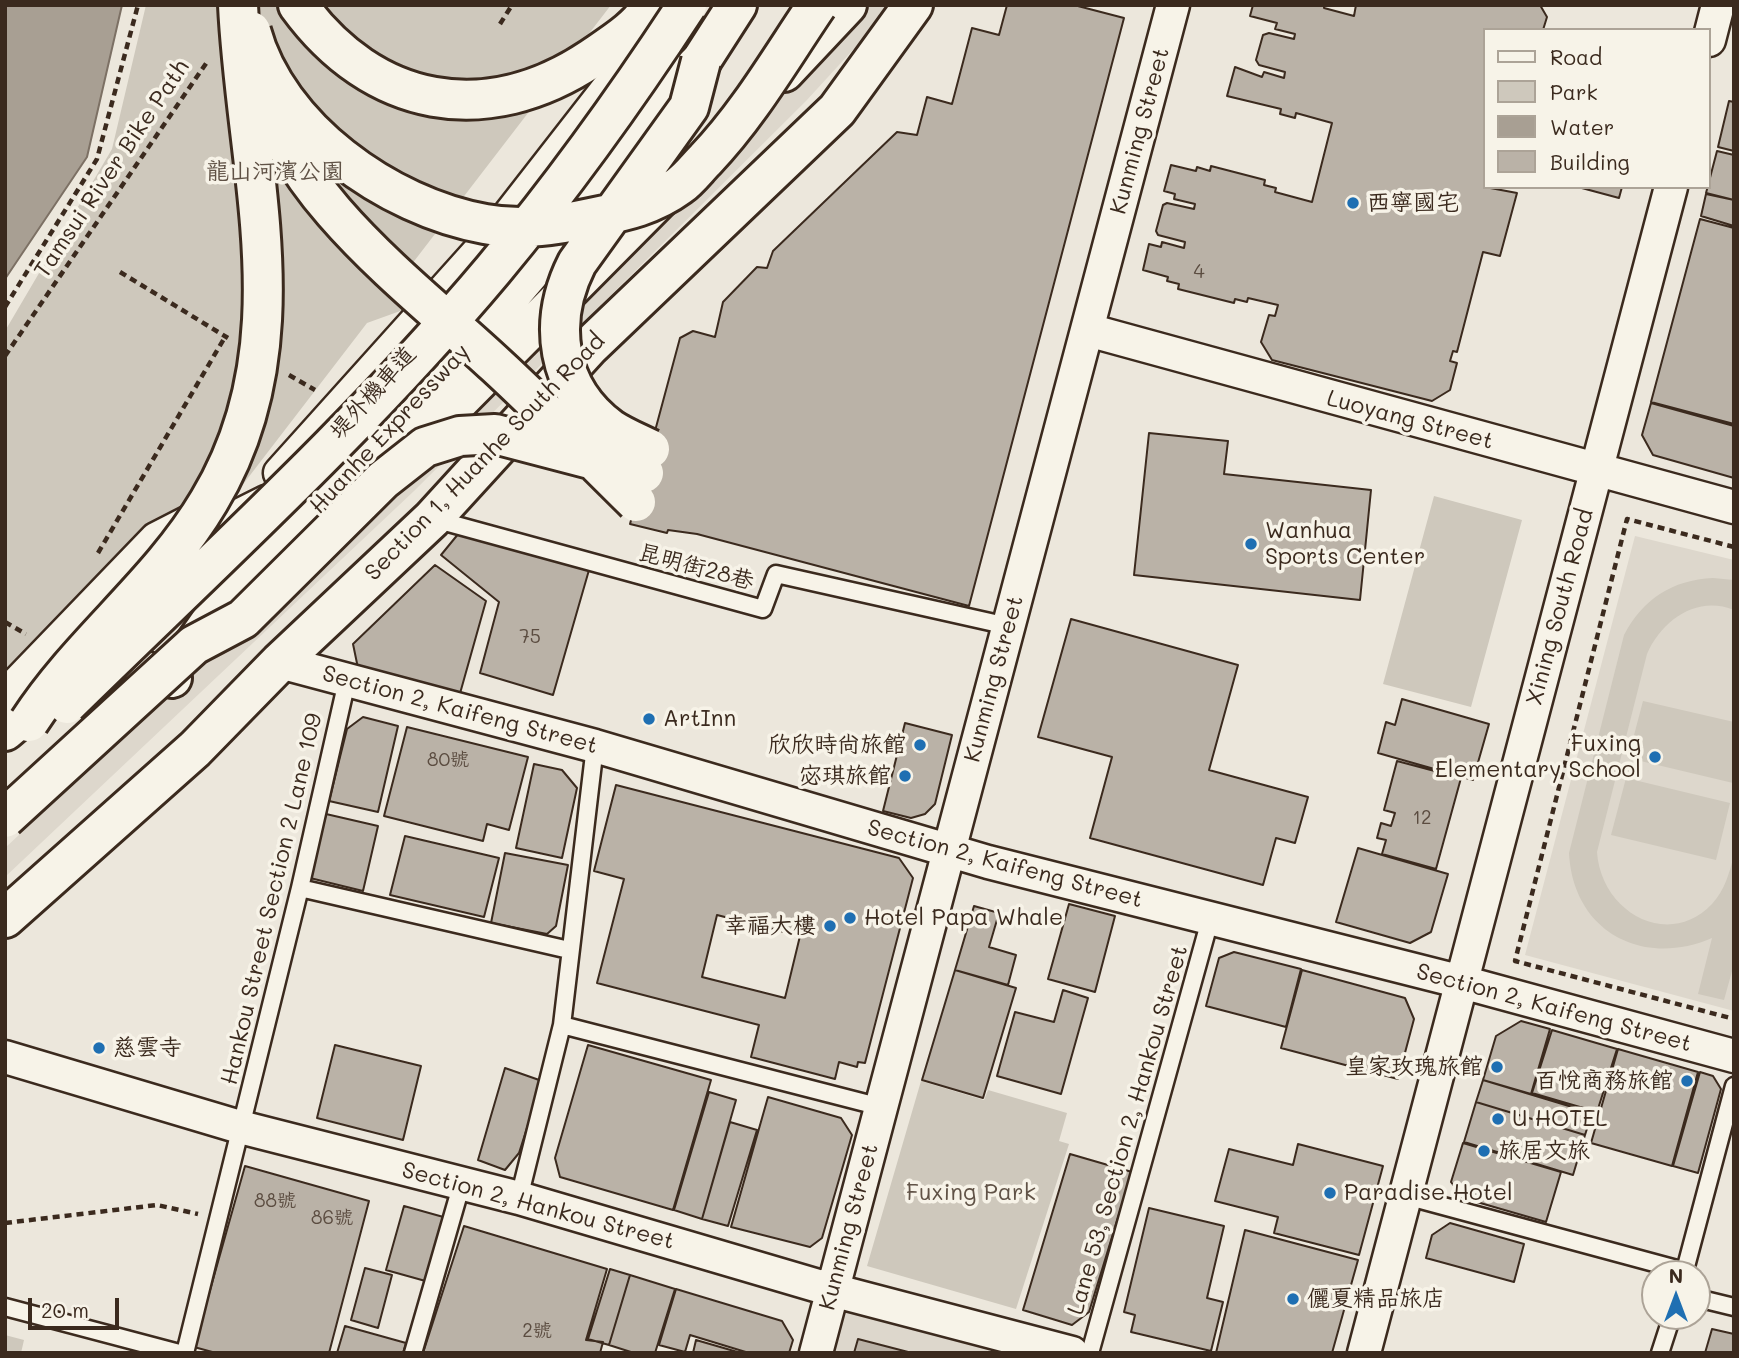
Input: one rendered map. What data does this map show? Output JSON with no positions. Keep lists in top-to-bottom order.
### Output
{
  "streets": {
    "main road": ["Huanhe Expressway", "Section 1, Huanhe South Road"],
    "street": [
      "Kunming Street",
      "堤外機車道",
      "Luoyang Street",
      "Xining South Road",
      "Section 2, Kaifeng Street",
      "Section 2, Hankou Street"
    ],
    "lane": ["昆明街28巷", "Hankou Street Section 2 Lane 109", "Lane 53, Section 2, Hankou Street"],
    "path": ["Tamsui River Bike Path"]
  },
  "crossings": [
    ["Kunming Street", "Luoyang Street"],
    ["Kunming Street", "昆明街28巷"],
    ["Kunming Street", "Section 2, Kaifeng Street"],
    ["Kunming Street", "Section 2, Hankou Street"],
    ["堤外機車道", "Huanhe Expressway"],
    ["Luoyang Street", "Xining South Road"],
    ["Section 1, Huanhe South Road", "昆明街28巷"],
    ["Section 1, Huanhe South Road", "Section 2, Kaifeng Street"],
    ["Xining South Road", "Section 2, Kaifeng Street"],
    ["Section 2, Kaifeng Street", "Hankou Street Section 2 Lane 109"],
    ["Section 2, Kaifeng Street", "Lane 53, Section 2, Hankou Street"],
    ["Hankou Street Section 2 Lane 109", "Section 2, Hankou Street"]
  ],
  "parks": ["龍山河濱公園", "Fuxing Park"],
  "places": [
    "西寧國宅",
    "Wanhua Sports Center",
    "ArtInn",
    "欣欣時尚旅館",
    "Fuxing Elementary School",
    "宓琪旅館",
    "Hotel Papa Whale",
    "幸福大樓",
    "慈雲寺",
    "皇家玫瑰旅館",
    "百悅商務旅館",
    "U HOTEL",
    "旅居文旅",
    "Paradise Hotel",
    "儷夏精品旅店"
  ],
  "house_numbers": [
    "4",
    "75",
    "80號",
    "12",
    "88號",
    "86號",
    "2號"
  ],
  "legend": [
    "Road",
    "Park",
    "Water",
    "Building"
  ],
  "scale_bar": "20 m",
  "north": "top"
}
